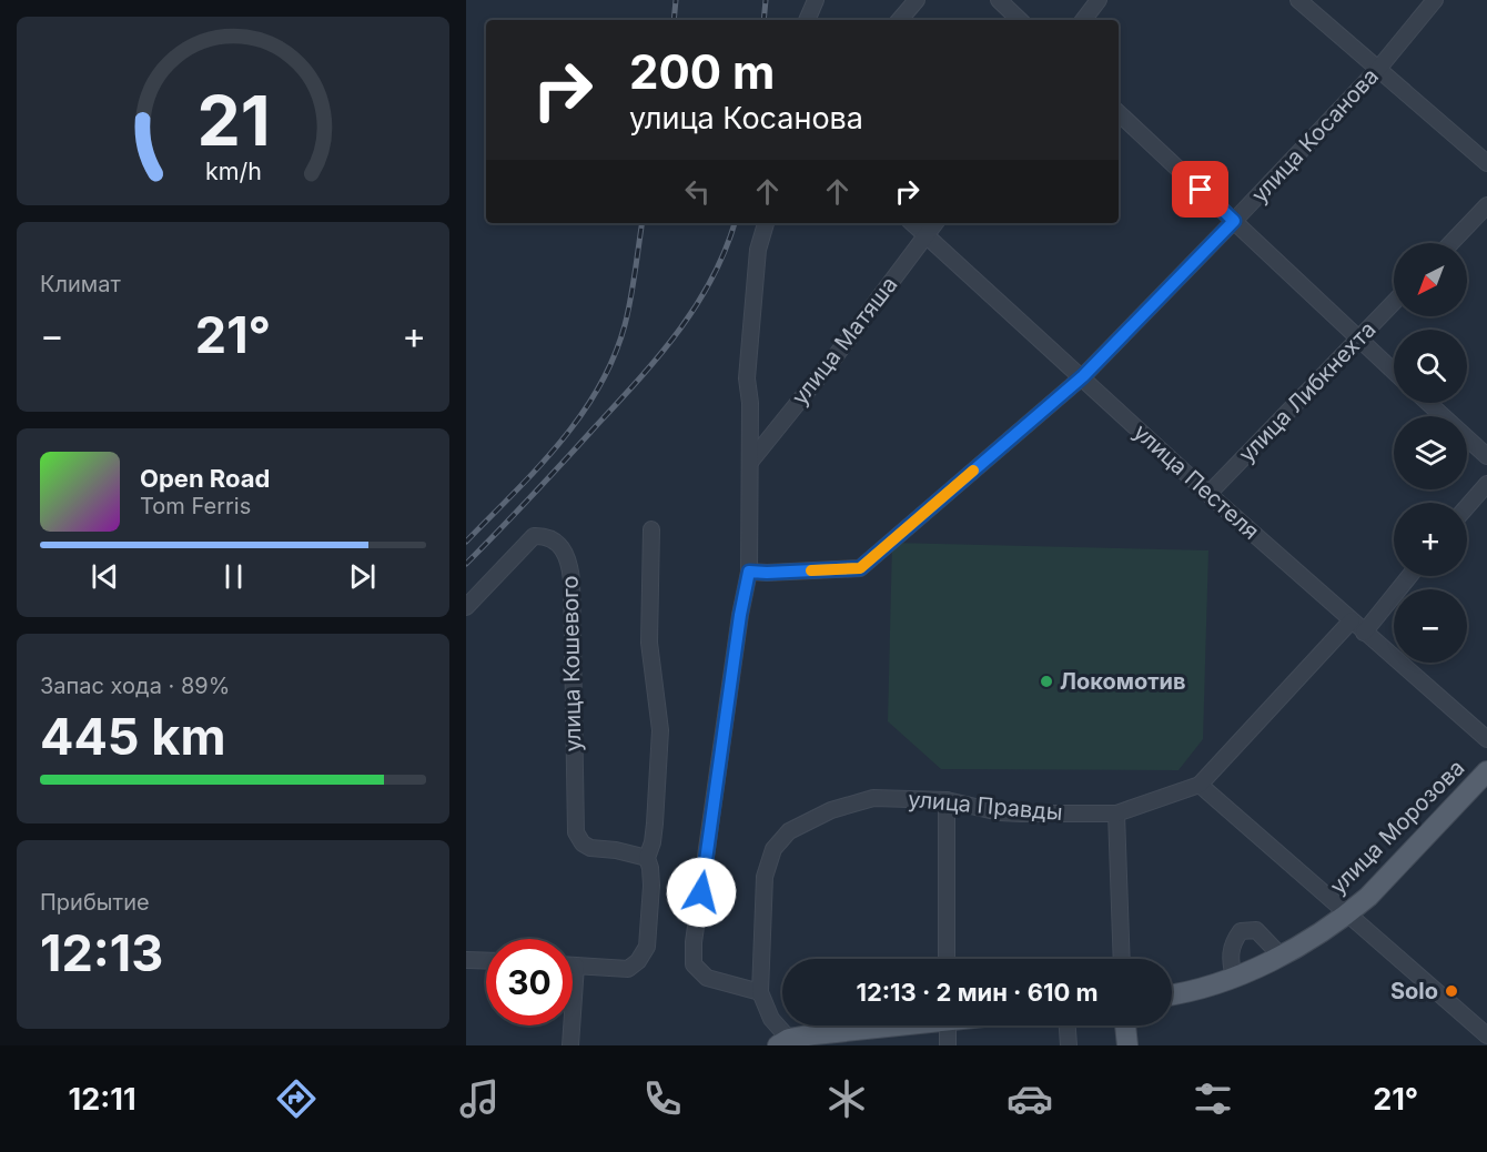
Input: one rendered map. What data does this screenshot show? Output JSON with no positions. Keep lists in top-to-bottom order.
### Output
{
  "streets": {
    "main road": ["улица Морозова"],
    "street": [
      "улица Косанова",
      "улица Матяша",
      "улица Либкнехта",
      "улица Пестеля",
      "улица Кошевого",
      "улица Правды"
    ]
  },
  "crossings": [
    ["улица Косанова", "улица Пестеля"],
    ["улица Матяша", "улица Пестеля"],
    ["улица Либкнехта", "улица Пестеля"],
    ["улица Пестеля", "улица Правды"]
  ],
  "places": ["Локомотив", "Solo"],
  "north": "bottom left",
  "page": {
    "turn": ["200 m", "улица Косанова"],
    "tile": [
      "Климат",
      ["Запас хода · 89%", "445 km"],
      ["Прибытие", "12:13"]
    ],
    "map_buttons": ["+", "−"],
    "heat": ["−", "21°", "+"],
    "song": ["Open Road", "Tom Ferris"],
    "limit": "30",
    "trip": "12:13 · 2 мин · 610 m",
    "tabs": ["12:11", "21°"],
    "gauge": ["21", "km/h"]
  }
}
